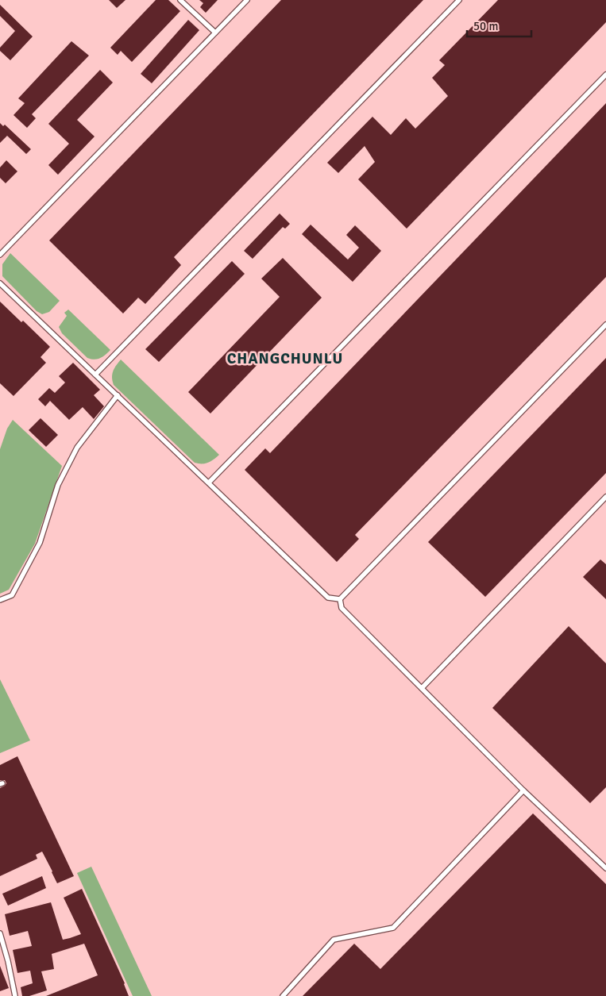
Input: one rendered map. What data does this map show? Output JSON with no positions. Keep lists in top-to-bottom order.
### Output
{
  "districts": ["CHANGCHUNLU"],
  "scale_bar": "50 m"
}
